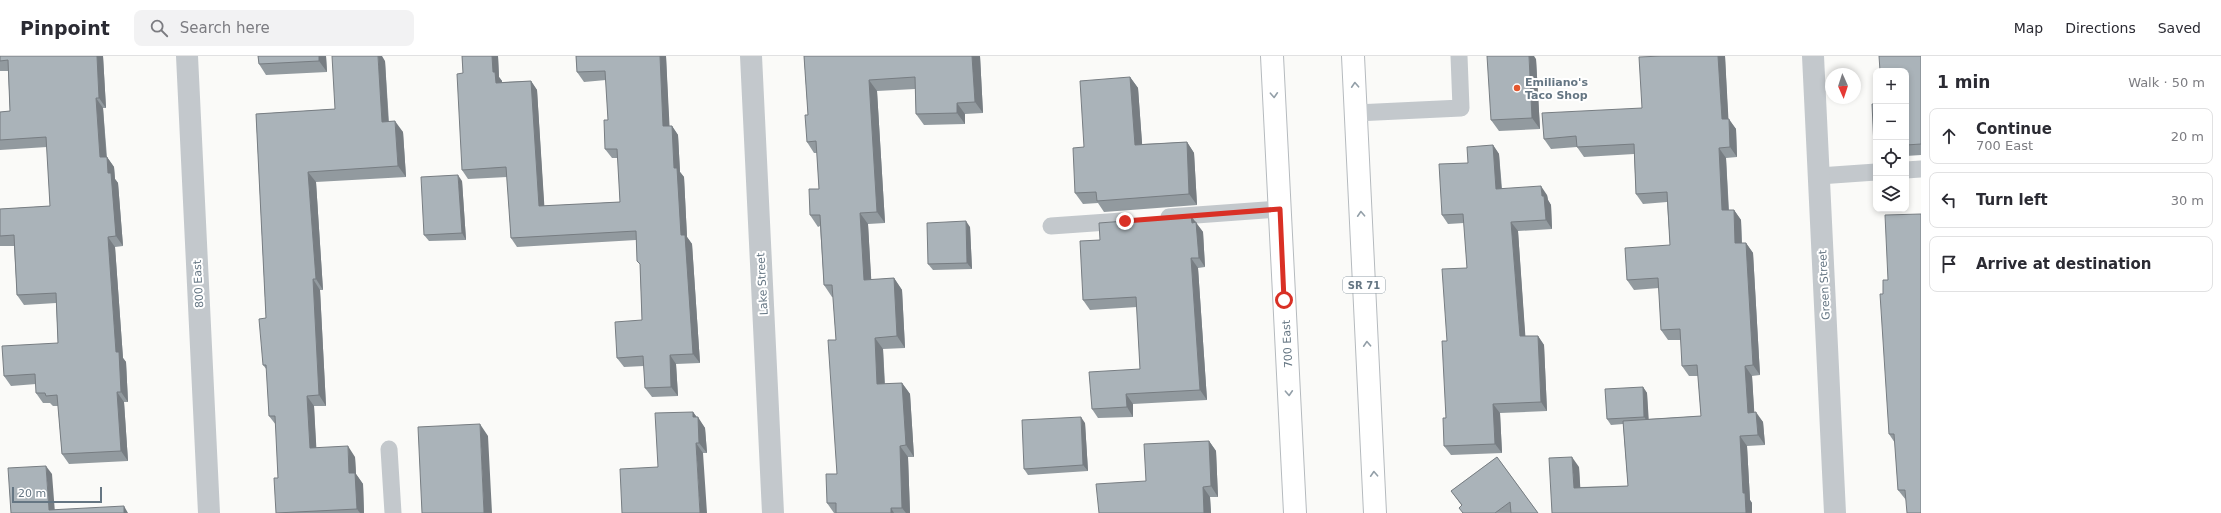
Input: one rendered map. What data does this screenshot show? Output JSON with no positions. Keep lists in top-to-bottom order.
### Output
{
  "streets": {
    "main road": ["SR 71", "700 East"],
    "street": ["800 East", "Lake Street", "Green Street"]
  },
  "places": ["Emiliano's Taco Shop"],
  "scale_bar": "20 m",
  "north": "bottom",
  "page": {
    "header": "Pinpoint",
    "search": "Search here",
    "nav": ["Map", "Directions", "Saved"],
    "heading": ["1 min", "Walk · 50 m"],
    "map_buttons": ["+", "−"],
    "list": [
      ["Continue", "700 East", "20 m"],
      ["Turn left", "30 m"],
      "Arrive at destination"
    ],
    "scale": "20 m"
  }
}
